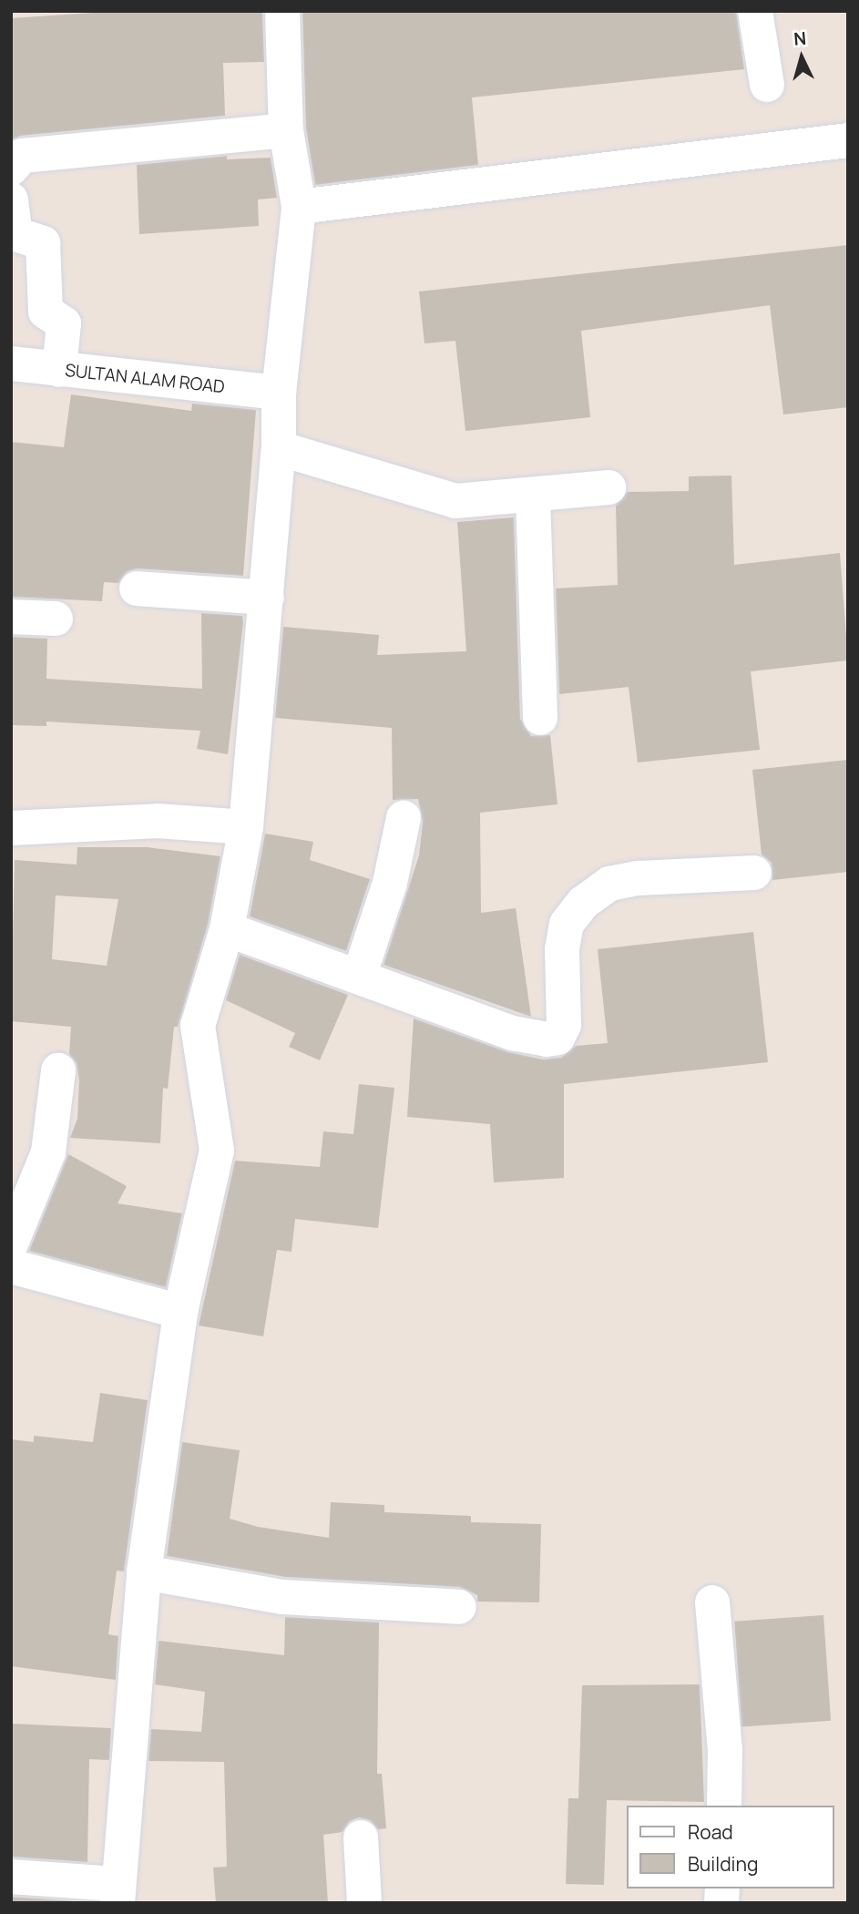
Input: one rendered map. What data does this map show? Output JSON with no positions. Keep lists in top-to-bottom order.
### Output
{
  "streets": {
    "street": ["SULTAN ALAM ROAD"]
  },
  "legend": ["Road", "Building"],
  "north": "top"
}
